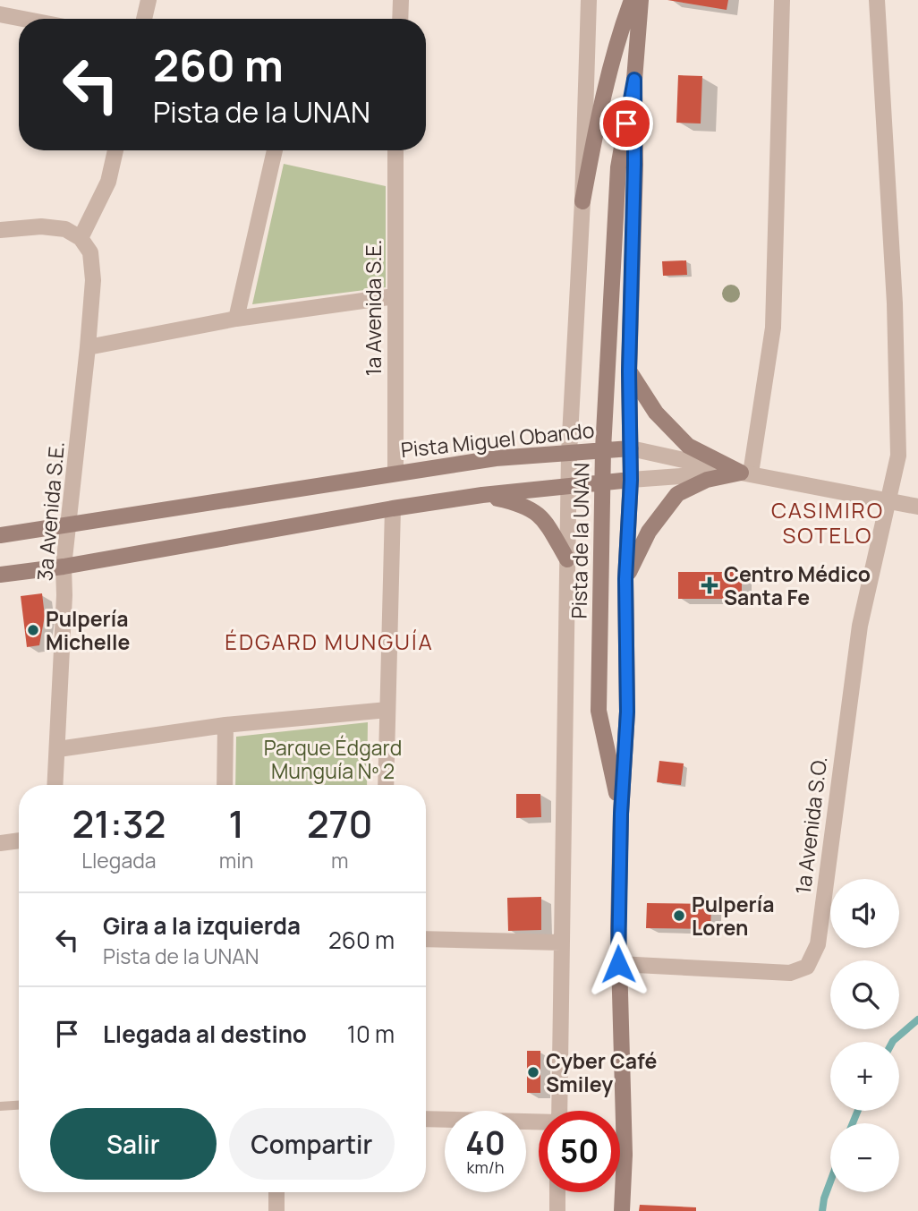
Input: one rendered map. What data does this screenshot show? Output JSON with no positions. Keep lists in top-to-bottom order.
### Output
{
  "streets": {
    "main road": ["Pista Miguel Obando", "Pista de la UNAN"],
    "street": ["1a Avenida S.E.", "3a Avenida S.E.", "1a Avenida S.O."]
  },
  "crossings": [
    ["1a Avenida S.E.", "Pista Miguel Obando"],
    ["Pista Miguel Obando", "3a Avenida S.E."],
    ["Pista Miguel Obando", "Pista de la UNAN"],
    ["Pista de la UNAN", "1a Avenida S.O."]
  ],
  "districts": ["CASIMIRO SOTELO", "ÉDGARD MUNGUÍA"],
  "parks": ["Parque Édgard Munguía Nº 2"],
  "places": {
    "health": ["Centro Médico Santa Fe"],
    "other": ["Pulpería Michelle", "Pulpería Loren", "Cyber Café Smiley"]
  },
  "page": {
    "turn": ["260 m", "Pista de la UNAN"],
    "eta": [
      "21:32",
      "Llegada",
      "1",
      "min",
      "270",
      "m"
    ],
    "map_buttons": ["+", "−"],
    "list": [
      {
        "name": "Gira a la izquierda",
        "note": "Pista de la UNAN",
        "value": "260 m"
      },
      {
        "name": "Llegada al destino",
        "value": "10 m"
      }
    ],
    "buttons": ["Salir", "Compartir"],
    "speed": "40 km/h",
    "limit": "50"
  }
}
